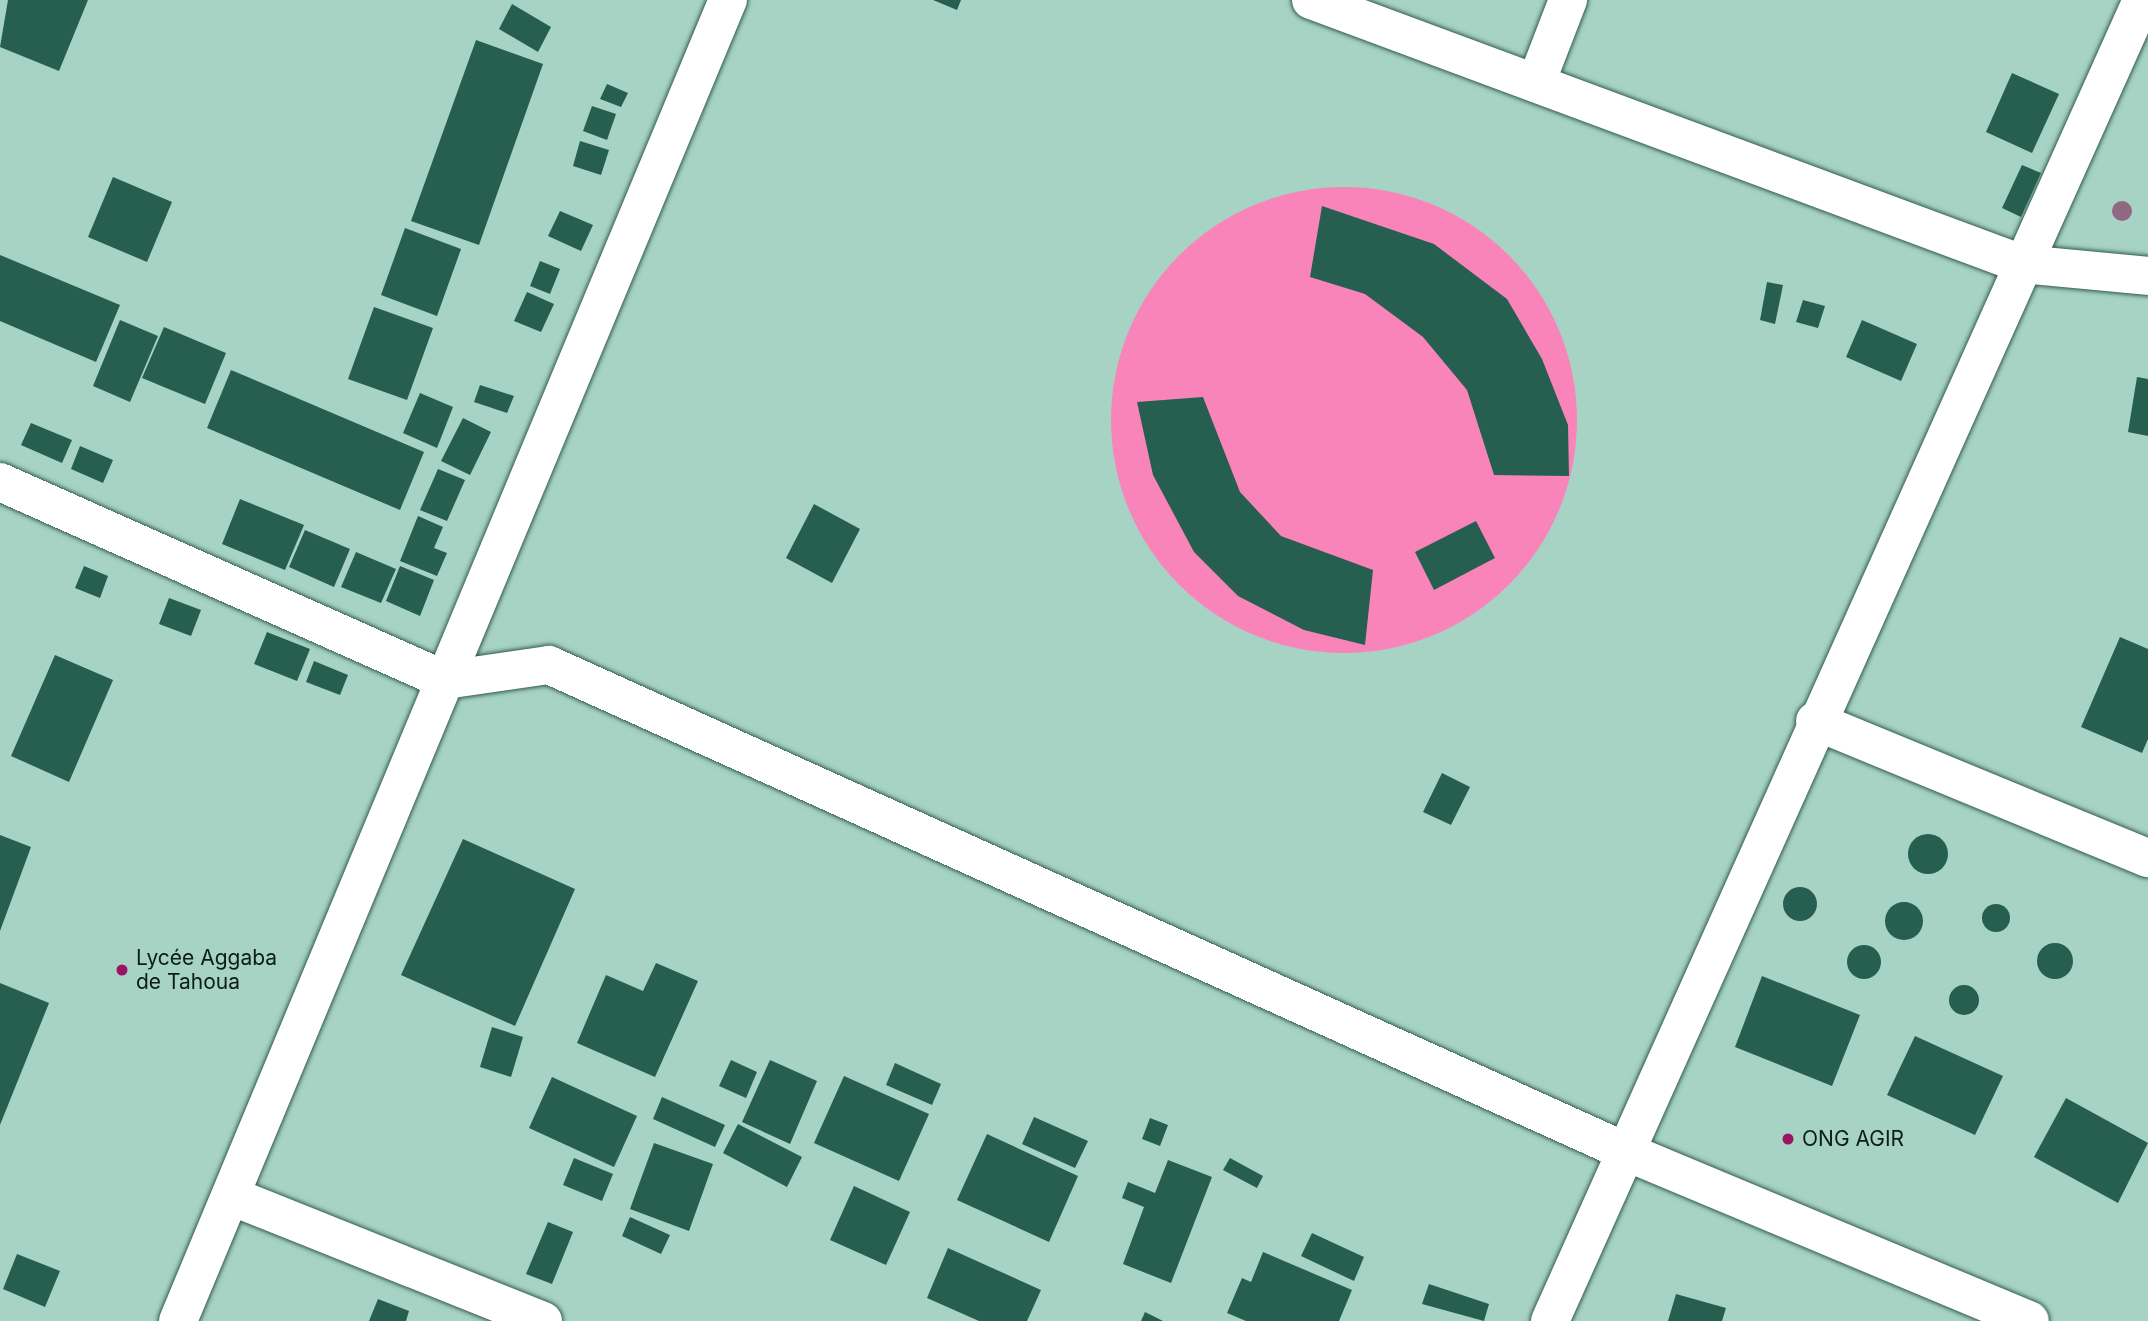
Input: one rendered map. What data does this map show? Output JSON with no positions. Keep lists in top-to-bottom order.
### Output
{
  "places": ["Lycée Aggaba de Tahoua", "ONG AGIR"]
}
